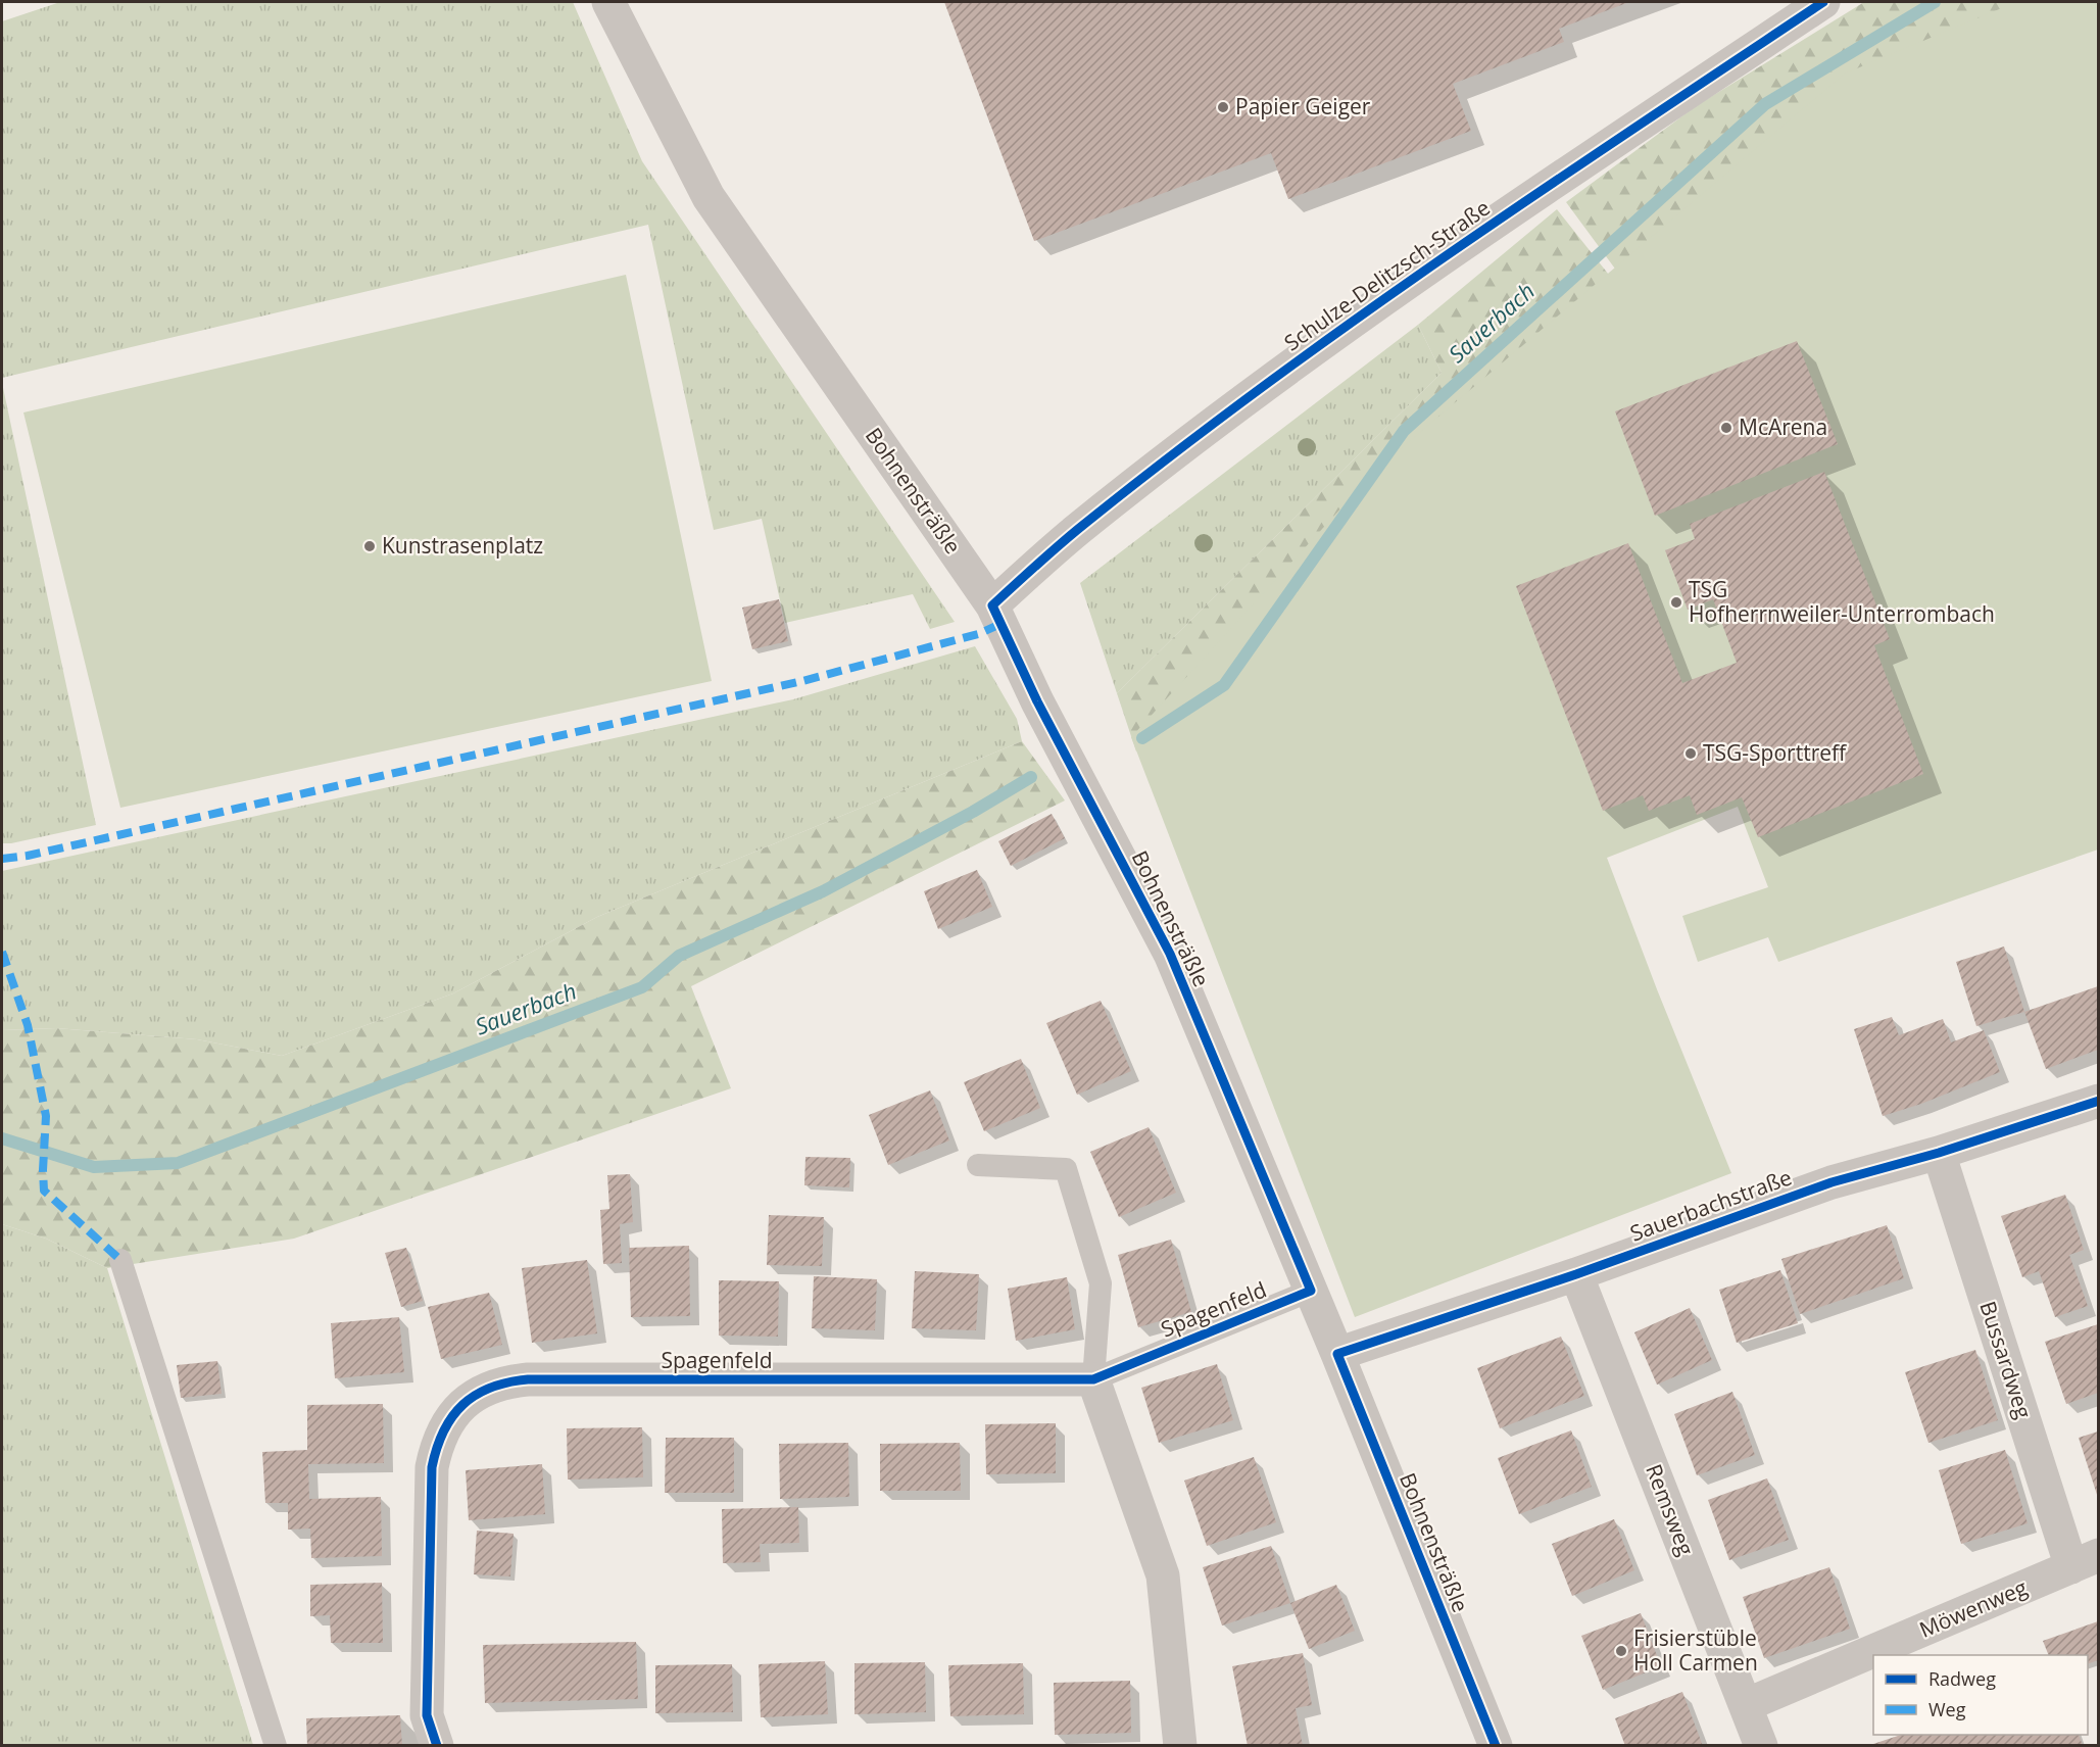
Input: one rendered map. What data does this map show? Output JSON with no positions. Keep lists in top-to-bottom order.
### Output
{
  "streets": {
    "street": [
      "Schulze-Delitzsch-Straße",
      "Bohnensträßle",
      "Sauerbachstraße",
      "Spagenfeld",
      "Bussardweg",
      "Remsweg",
      "Möwenweg"
    ]
  },
  "crossings": [
    ["Schulze-Delitzsch-Straße", "Bohnensträßle"],
    ["Bohnensträßle", "Sauerbachstraße"],
    ["Bohnensträßle", "Spagenfeld"],
    ["Sauerbachstraße", "Bussardweg"],
    ["Sauerbachstraße", "Remsweg"],
    ["Bussardweg", "Möwenweg"],
    ["Remsweg", "Möwenweg"]
  ],
  "water": ["Sauerbach"],
  "places": [
    "Papier Geiger",
    "McArena",
    "Kunstrasenplatz",
    "TSG Hofherrnweiler-Unterrombach",
    "TSG-Sporttreff",
    "Frisierstüble Holl Carmen"
  ],
  "legend": ["Radweg", "Weg"]
}
